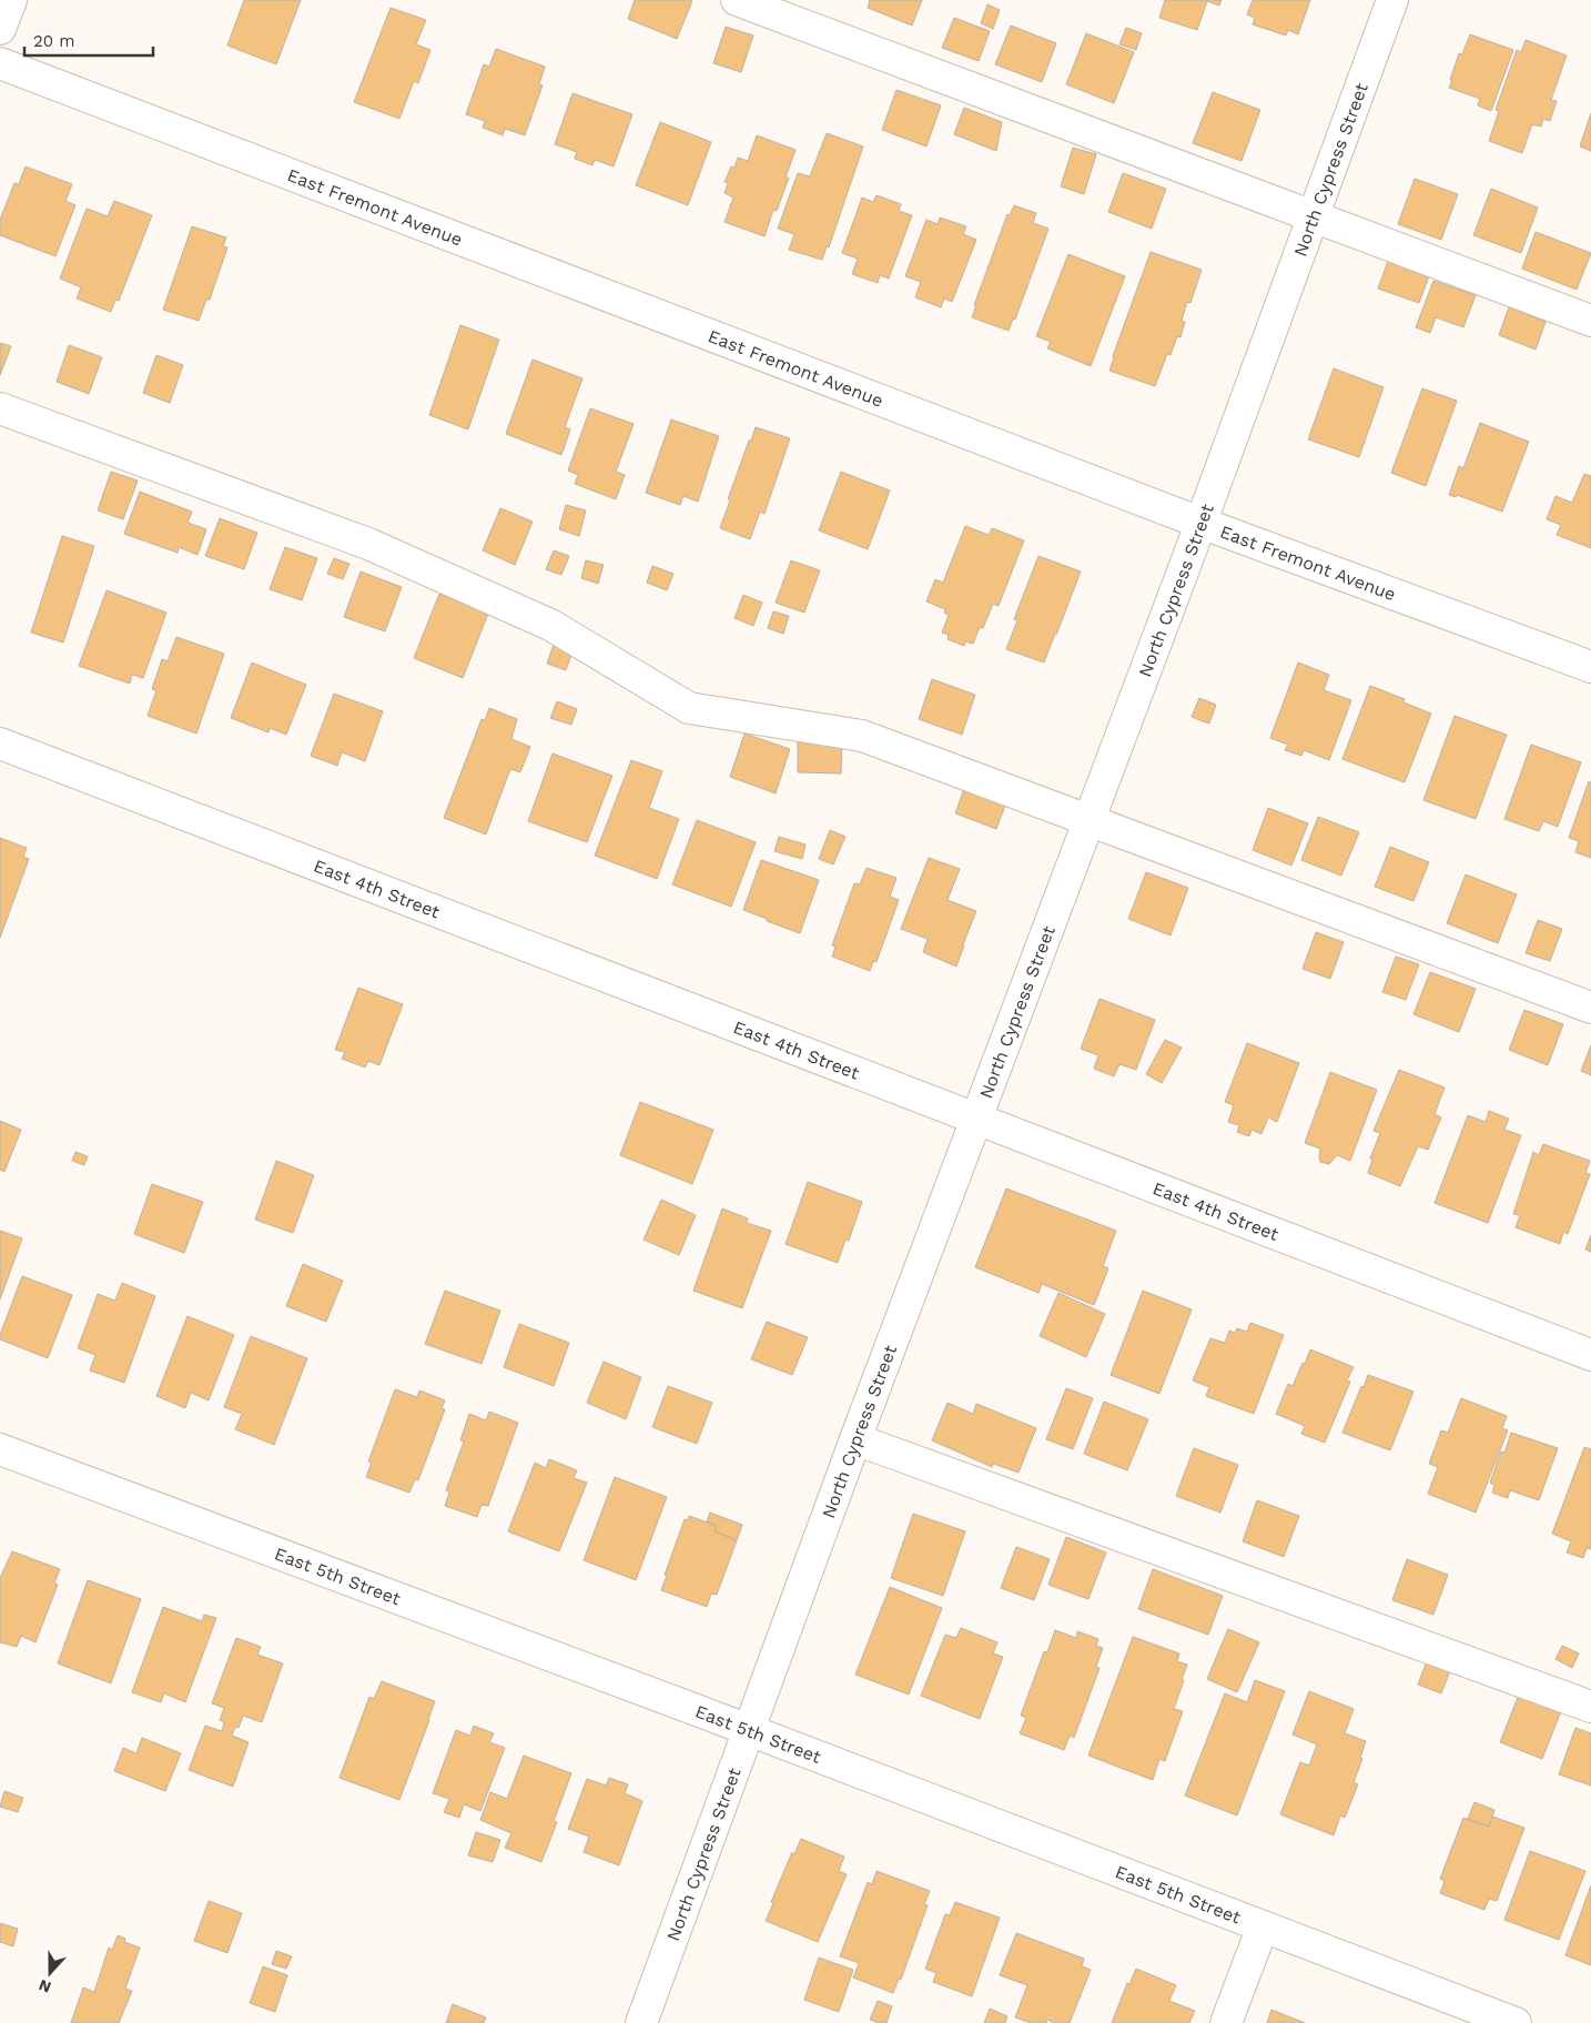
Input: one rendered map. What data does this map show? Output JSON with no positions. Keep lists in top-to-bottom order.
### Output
{
  "streets": {
    "street": [
      "North Cypress Street",
      "East Fremont Avenue",
      "East 4th Street",
      "East 5th Street"
    ]
  },
  "crossings": [
    ["North Cypress Street", "East Fremont Avenue"],
    ["North Cypress Street", "East 4th Street"],
    ["North Cypress Street", "East 5th Street"]
  ],
  "scale_bar": "20 m",
  "north": "bottom"
}
